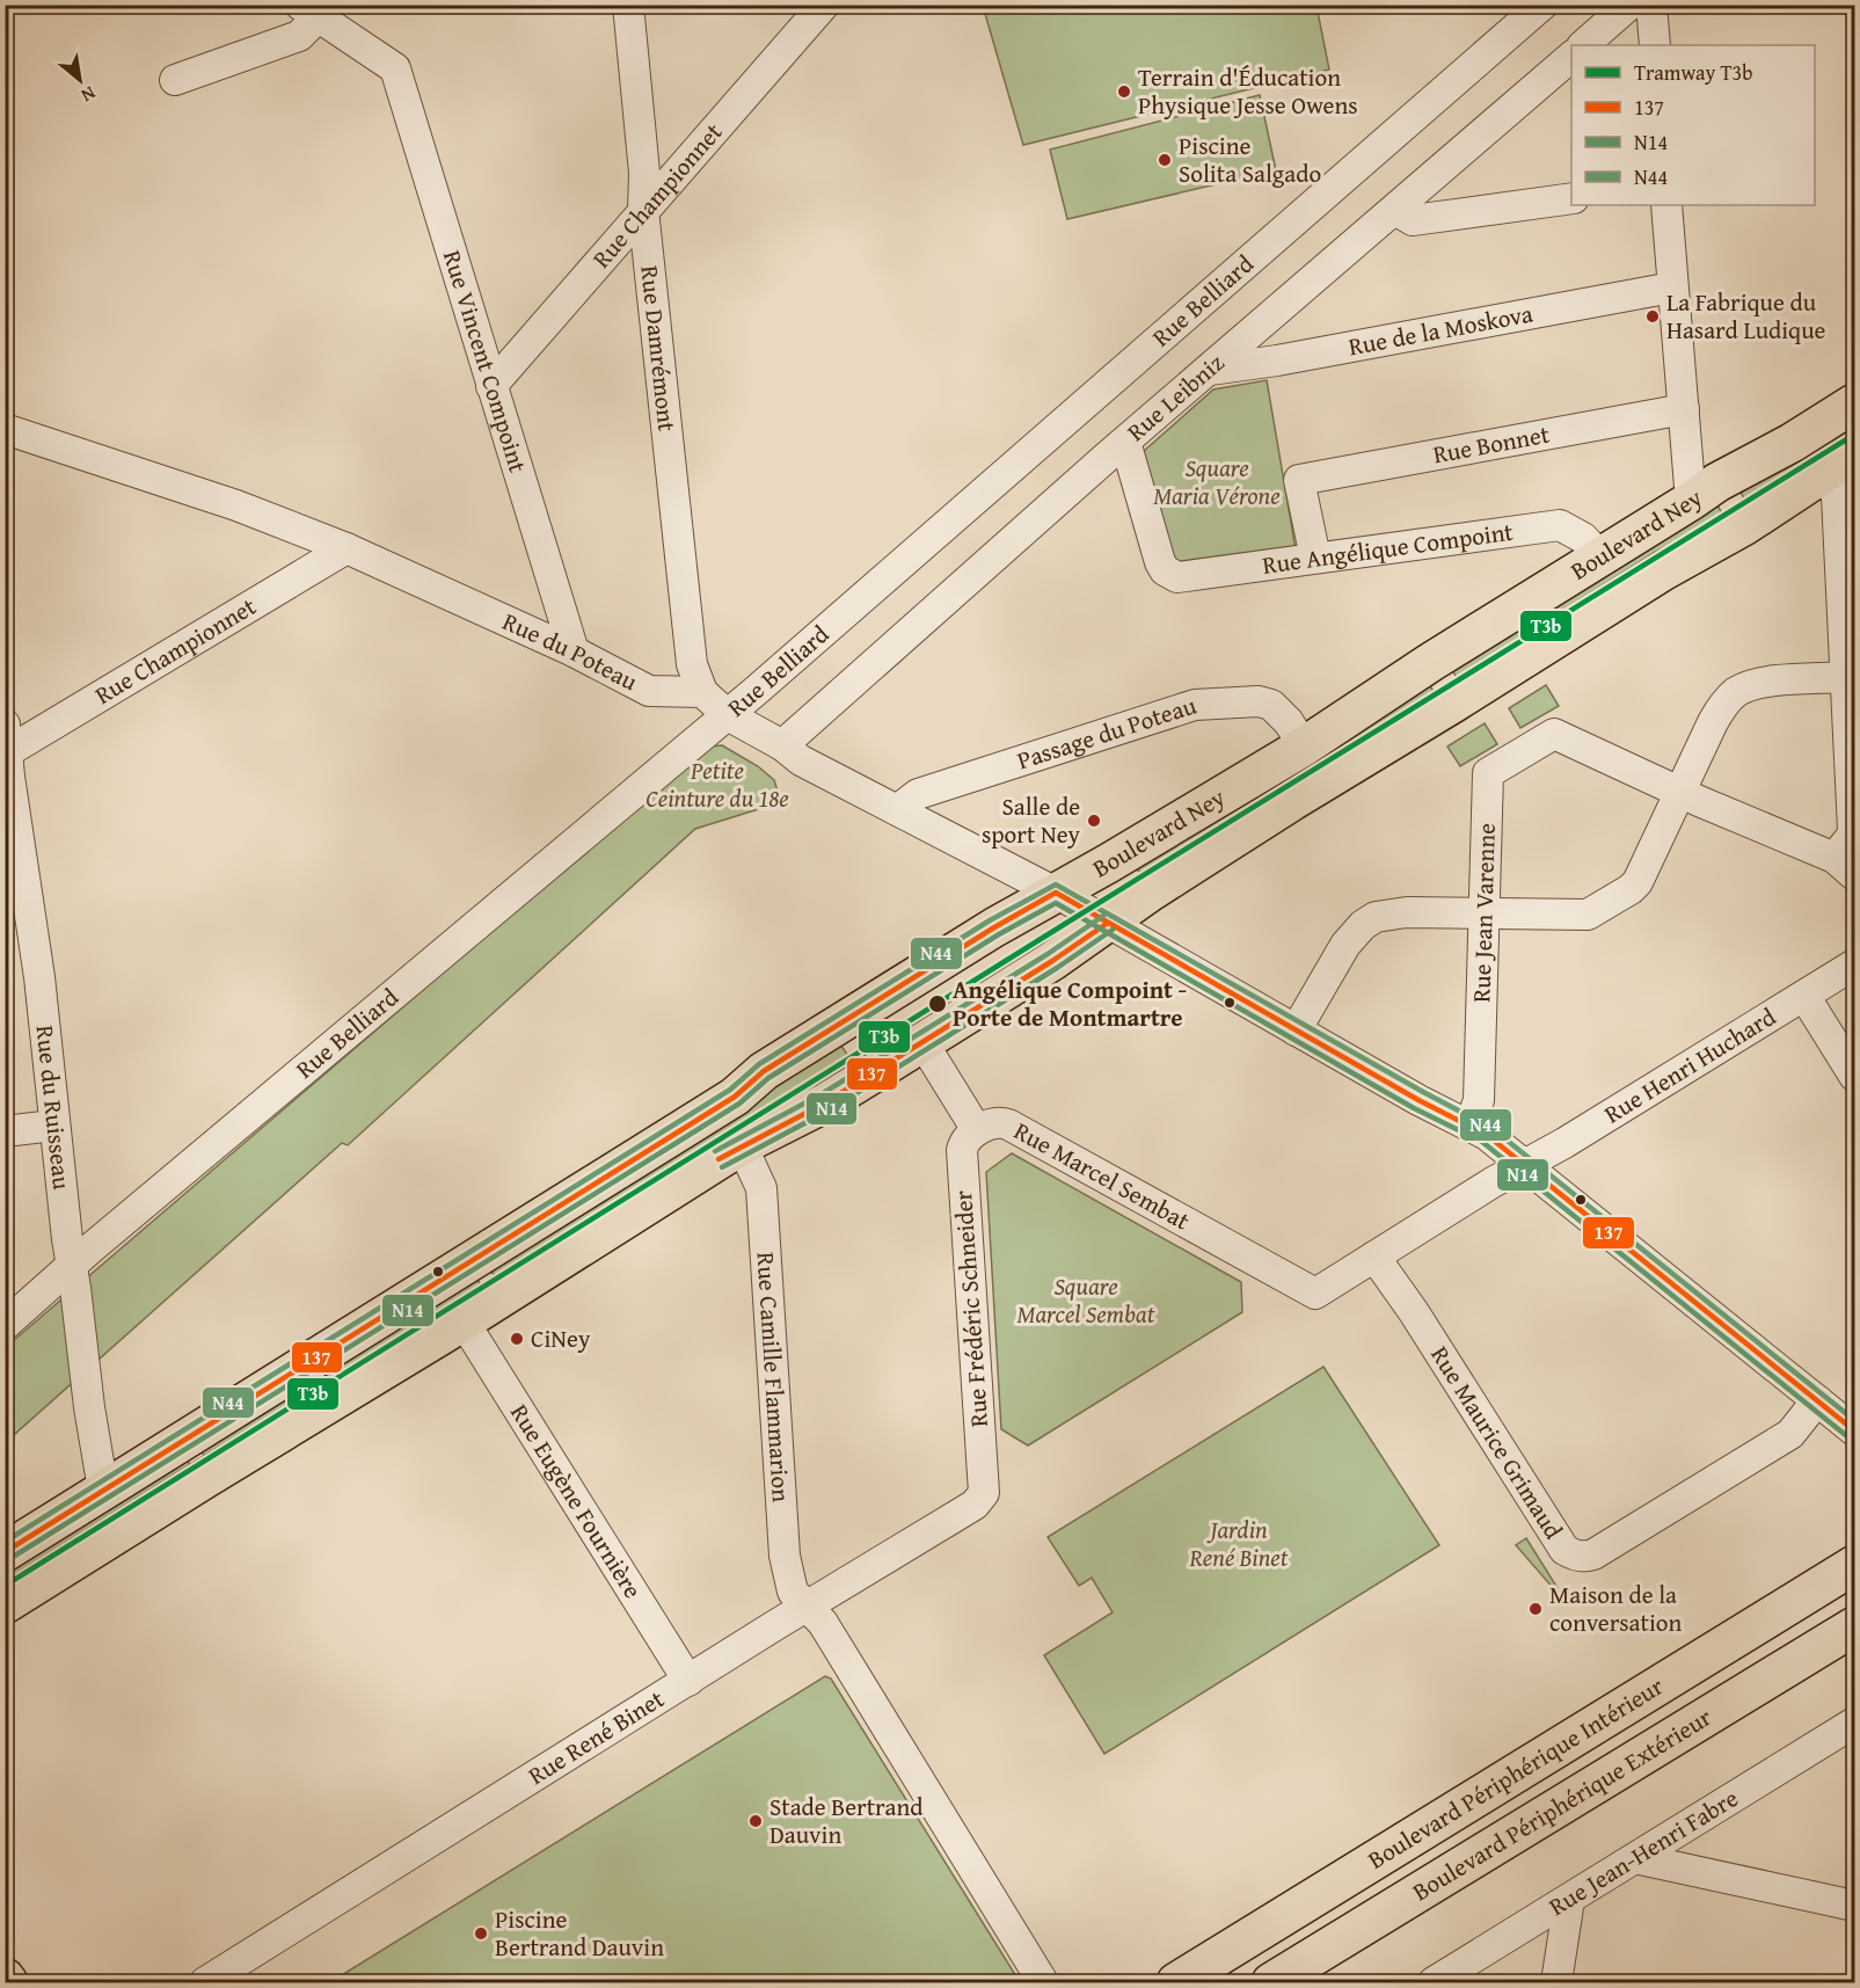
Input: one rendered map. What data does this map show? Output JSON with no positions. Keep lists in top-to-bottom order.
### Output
{
  "streets": {
    "main road": ["Boulevard Ney", "Boulevard Périphérique Intérieur", "Boulevard Périphérique Extérieur"],
    "street": [
      "Rue Championnet",
      "Rue Belliard",
      "Rue de la Moskova",
      "Rue Damrémont",
      "Rue Vincent Compoint",
      "Rue Leibniz",
      "Rue Bonnet",
      "Rue Angélique Compoint",
      "Rue du Poteau",
      "Passage du Poteau",
      "Rue Jean Varenne",
      "Rue Henri Huchard",
      "Rue du Ruisseau",
      "Rue Marcel Sembat",
      "Rue Frédéric Schneider",
      "Rue Camille Flammarion",
      "Rue Maurice Grimaud",
      "Rue Eugène Fournière",
      "Rue René Binet",
      "Rue Jean-Henri Fabre"
    ]
  },
  "crossings": [
    ["Rue Championnet", "Rue Damrémont"],
    ["Rue Championnet", "Rue Vincent Compoint"],
    ["Rue Championnet", "Rue du Poteau"],
    ["Rue Championnet", "Rue du Ruisseau"],
    ["Rue Belliard", "Rue du Ruisseau"],
    ["Rue de la Moskova", "Rue Leibniz"],
    ["Rue Damrémont", "Rue du Poteau"],
    ["Rue Vincent Compoint", "Rue du Poteau"],
    ["Rue Leibniz", "Rue Angélique Compoint"],
    ["Rue Bonnet", "Rue Angélique Compoint"],
    ["Boulevard Ney", "Rue Angélique Compoint"],
    ["Boulevard Ney", "Passage du Poteau"],
    ["Boulevard Ney", "Rue du Ruisseau"],
    ["Boulevard Ney", "Rue Marcel Sembat"],
    ["Boulevard Ney", "Rue Camille Flammarion"],
    ["Boulevard Ney", "Rue Eugène Fournière"],
    ["Rue Marcel Sembat", "Rue Frédéric Schneider"],
    ["Rue Marcel Sembat", "Rue Maurice Grimaud"],
    ["Rue Frédéric Schneider", "Rue René Binet"],
    ["Rue Camille Flammarion", "Rue René Binet"],
    ["Rue Eugène Fournière", "Rue René Binet"]
  ],
  "parks": [
    "Square Maria Vérone",
    "Petite Ceinture du 18e",
    "Square Marcel Sembat",
    "Jardin René Binet"
  ],
  "places": [
    "Terrain d'Éducation Physique Jesse Owens",
    "Piscine Solita Salgado",
    "La Fabrique du Hasard Ludique",
    "Salle de sport Ney",
    "Angélique Compoint - Porte de Montmartre",
    "CiNey",
    "Maison de la conversation",
    "Stade Bertrand Dauvin",
    "Piscine Bertrand Dauvin"
  ],
  "lines": [
    "tram line T3b",
    "transit line N44",
    "transit line 137",
    "transit line N14"
  ],
  "legend": [
    "Tramway T3b",
    "137",
    "N14",
    "N44"
  ],
  "north": "bottom right"
}
